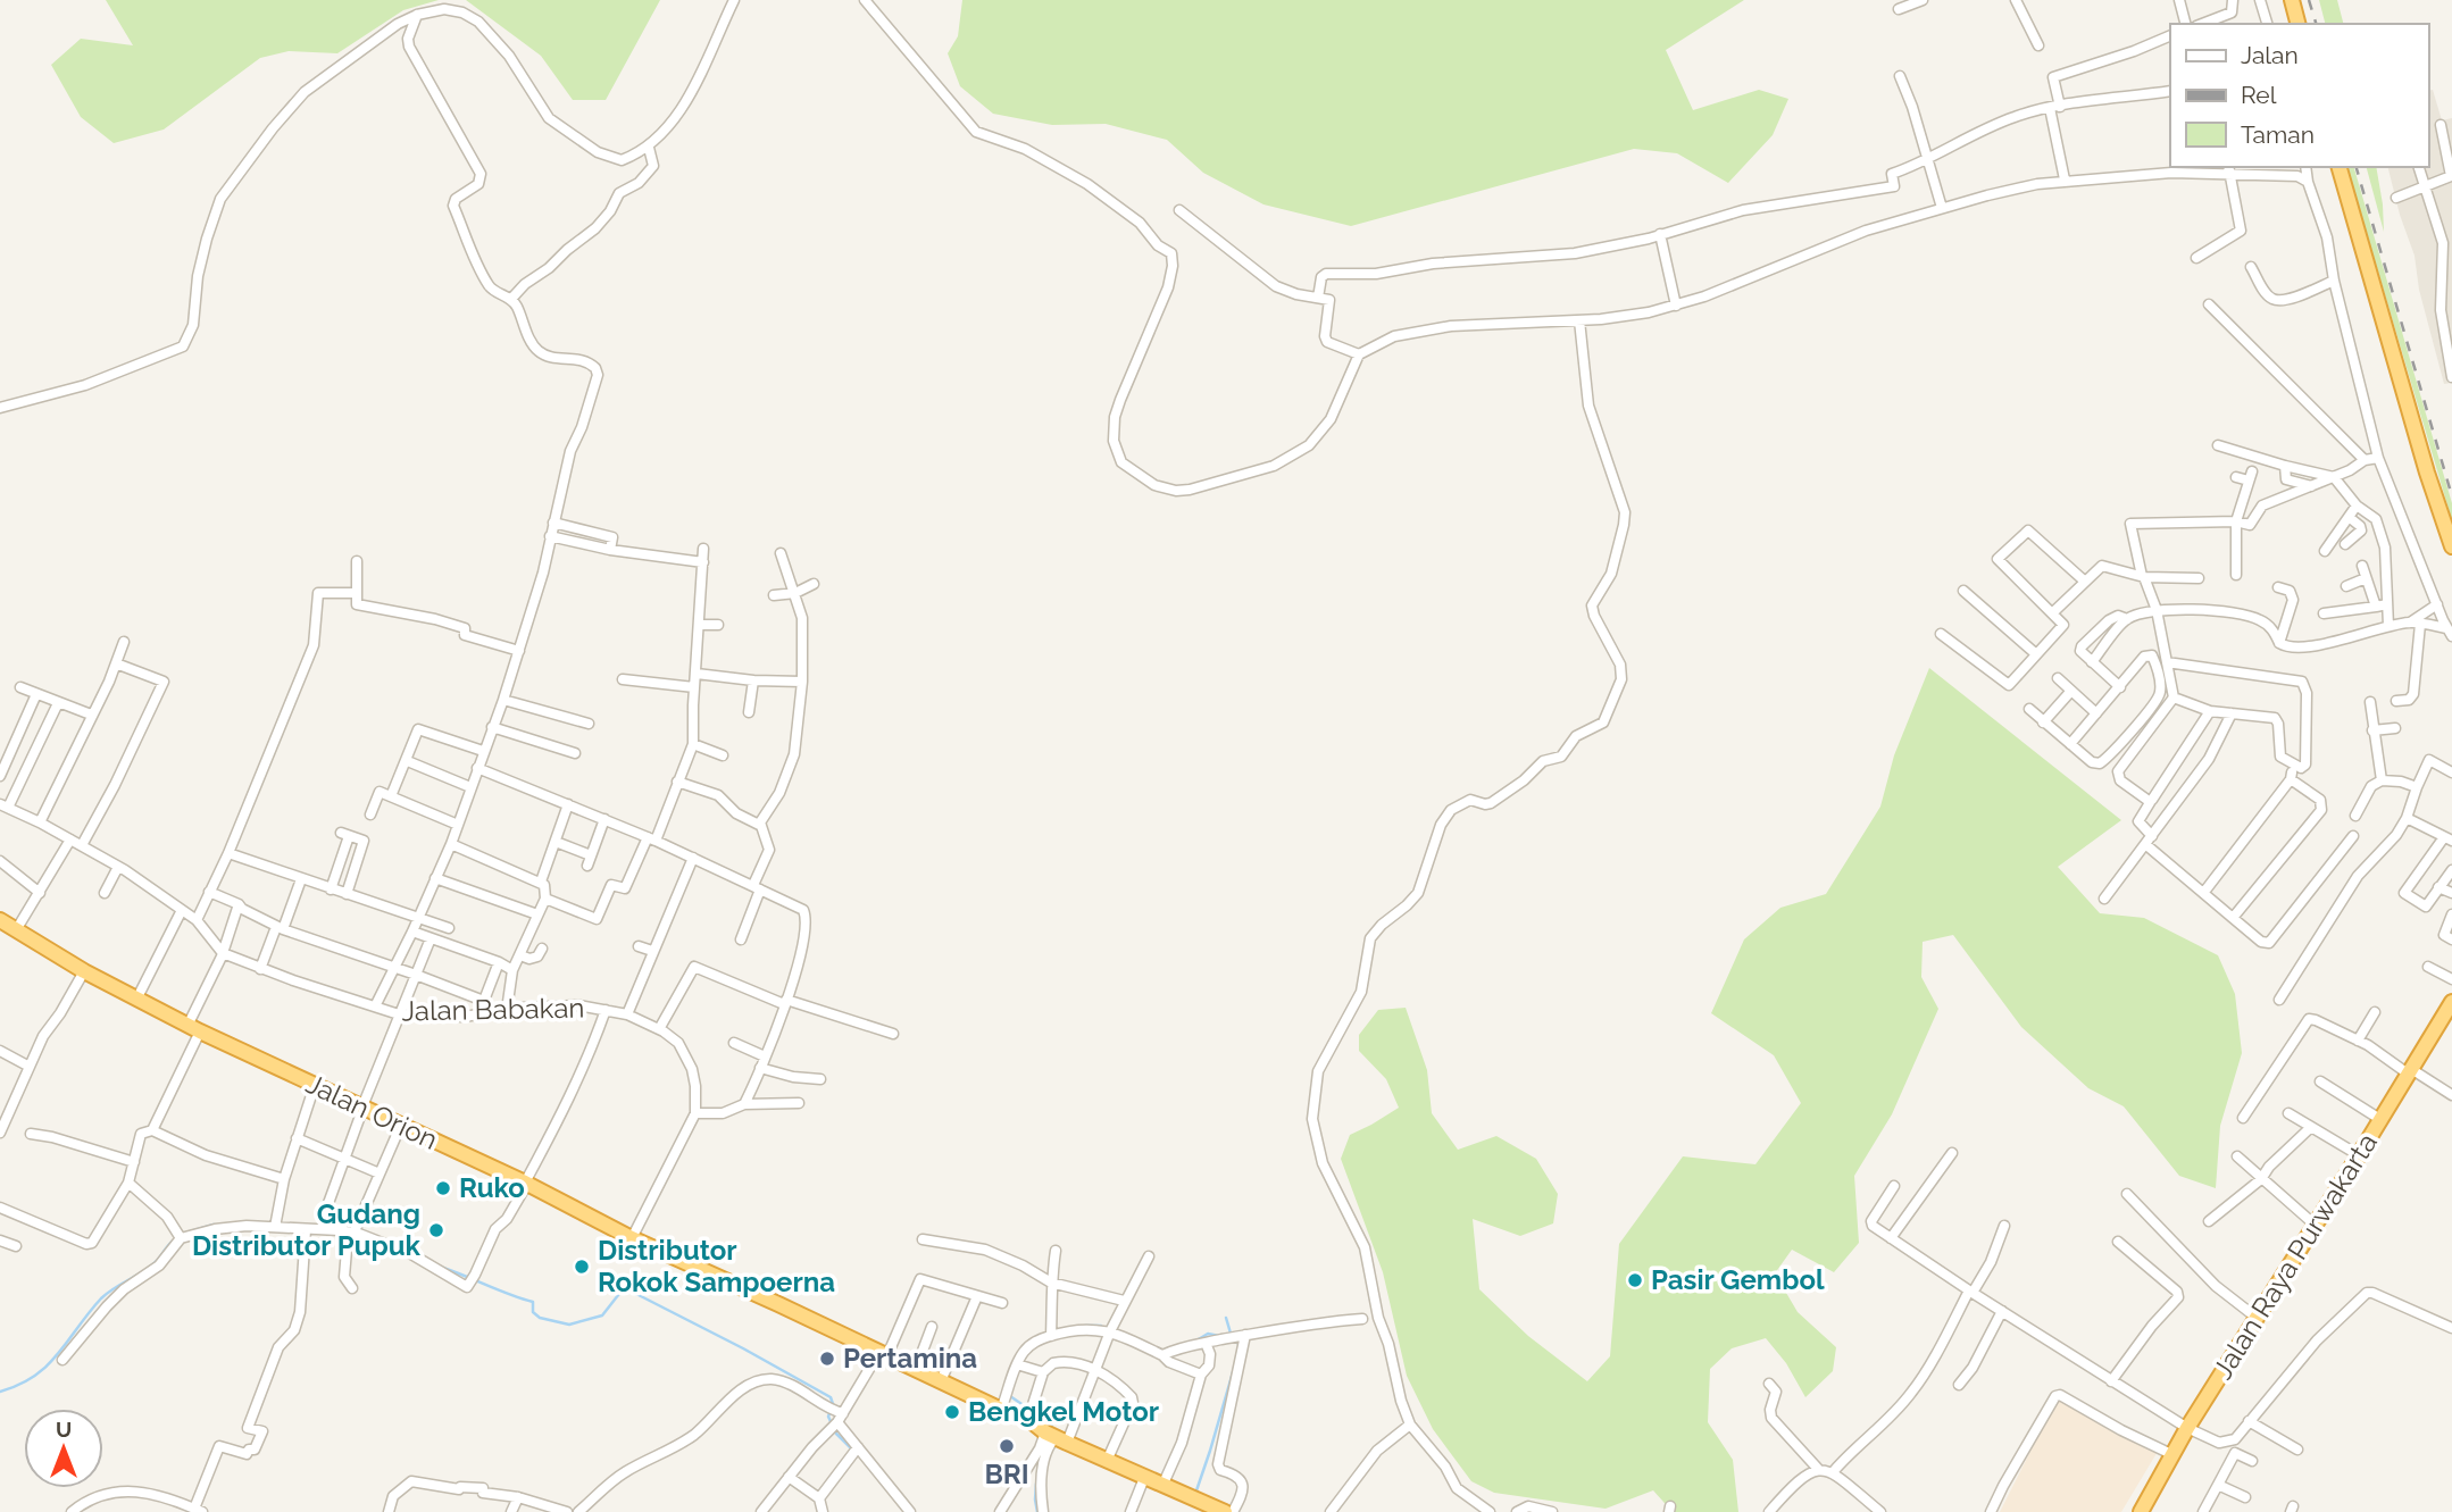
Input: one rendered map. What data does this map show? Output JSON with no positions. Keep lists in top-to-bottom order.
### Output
{
  "streets": {
    "highway": ["Jalan Orion", "Jalan Raya Purwakarta"],
    "street": ["Jalan Babakan"]
  },
  "places": [
    "Ruko",
    "Gudang Distributor Pupuk",
    "Distributor Rokok Sampoerna",
    "Pasir Gembol",
    "Pertamina",
    "Bengkel Motor",
    "BRI"
  ],
  "legend": ["Jalan", "Rel", "Taman"],
  "north": "top"
}
